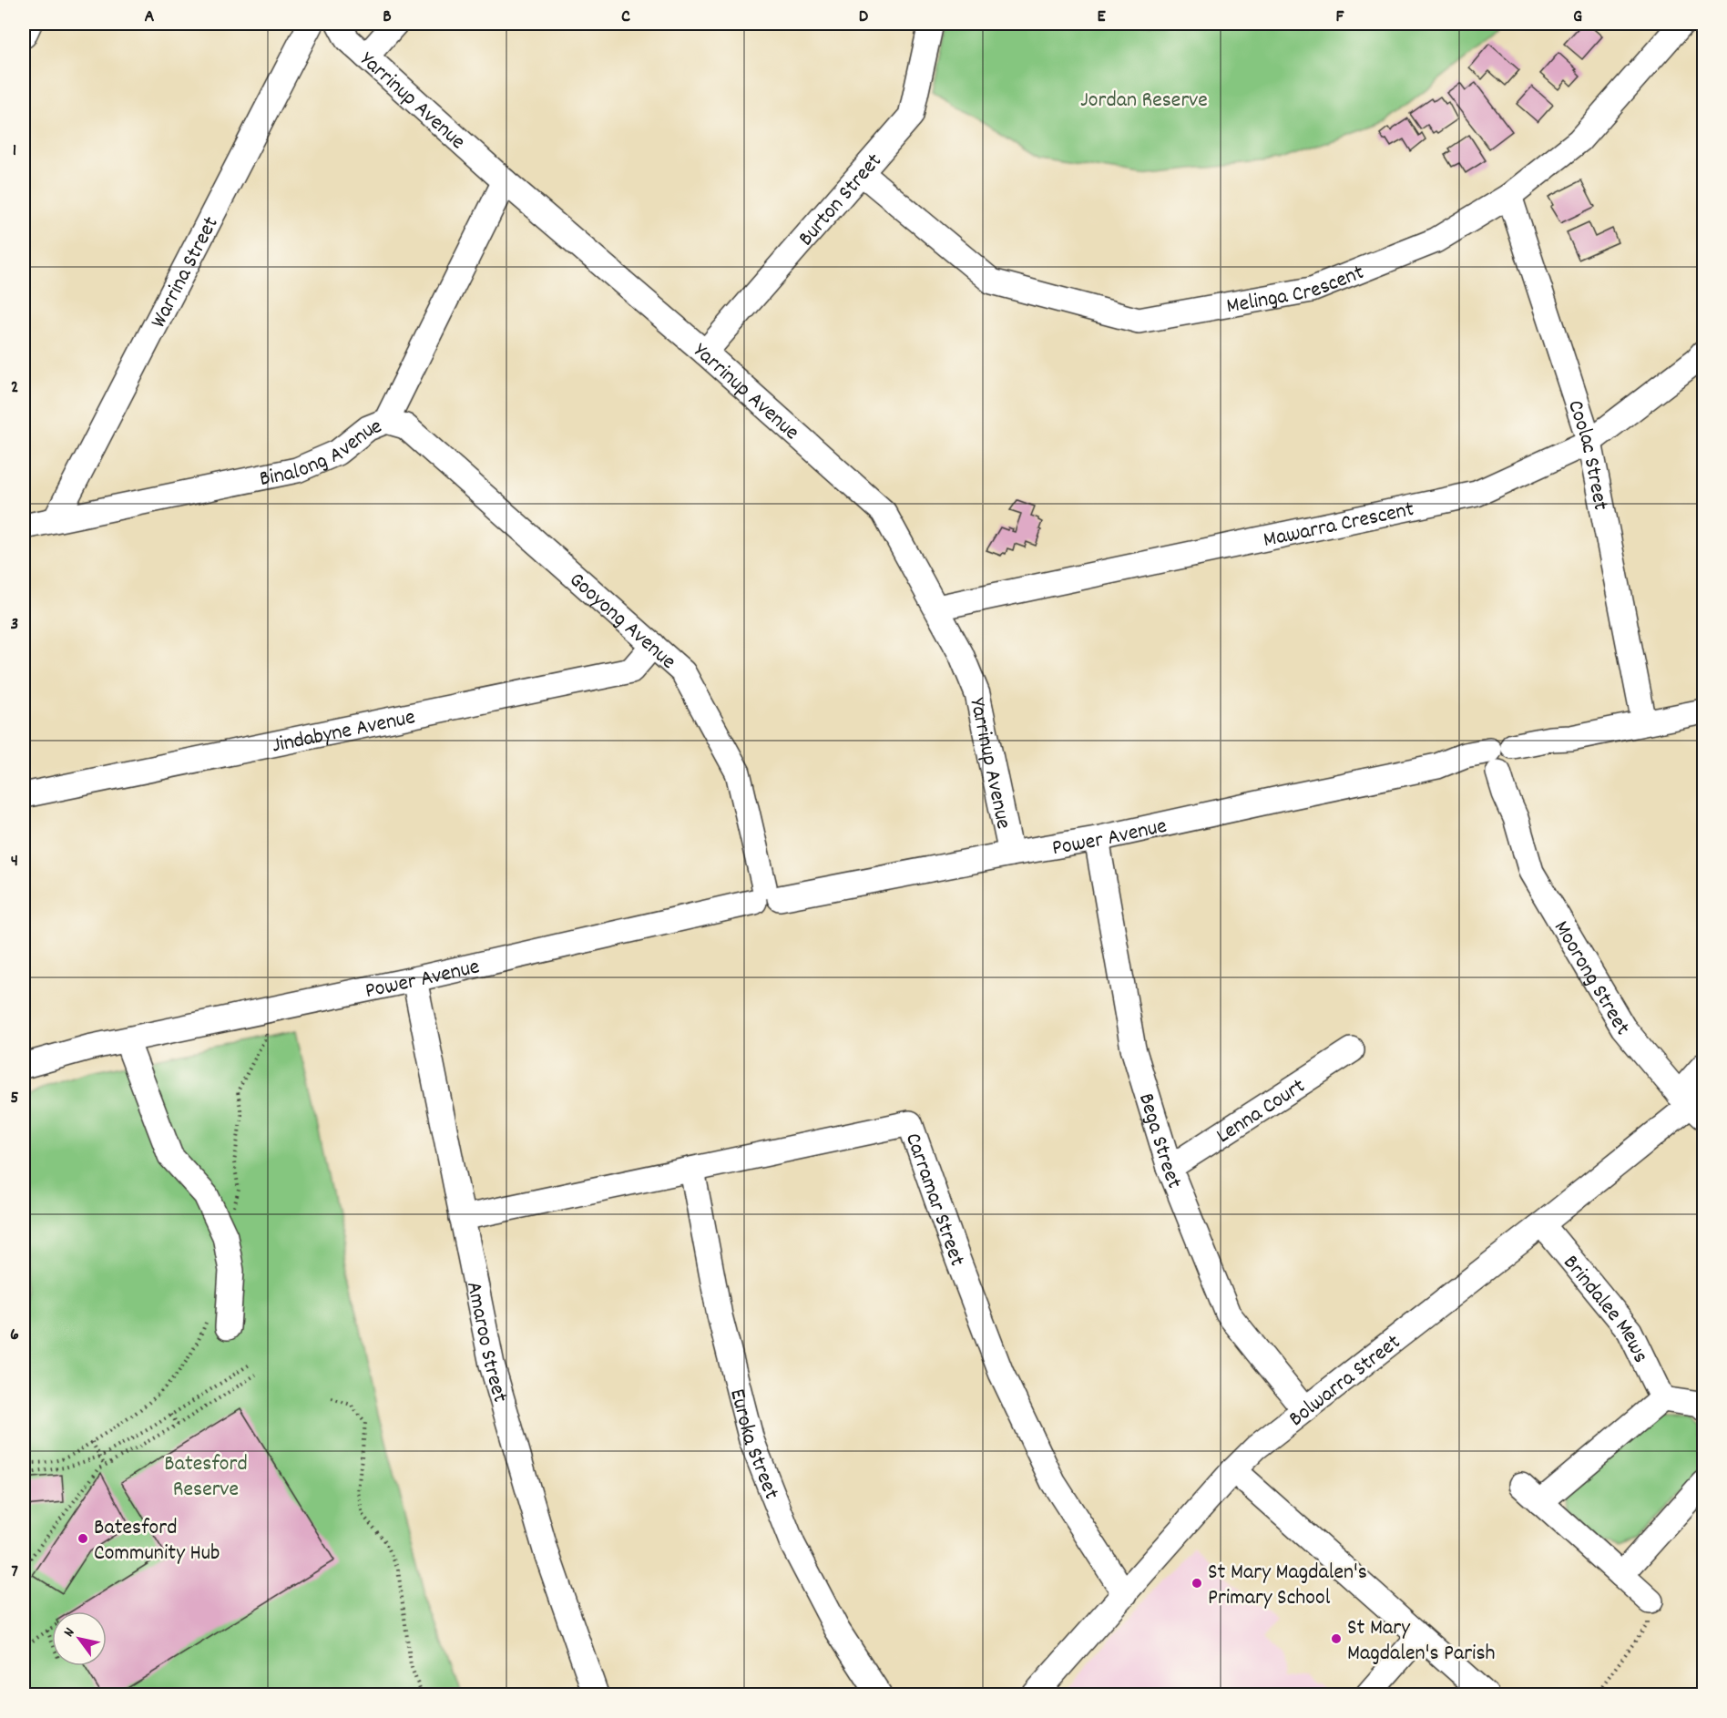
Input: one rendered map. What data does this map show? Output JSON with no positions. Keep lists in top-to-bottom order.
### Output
{
  "streets": {
    "street": [
      "Yarrinup Avenue",
      "Burton Street",
      "Warrina Street",
      "Melinga Crescent",
      "Binalong Avenue",
      "Coolac Street",
      "Mawarra Crescent",
      "Gooyong Avenue",
      "Jindabyne Avenue",
      "Power Avenue",
      "Moorong Street",
      "Lenna Court",
      "Bega Street",
      "Carramar Street",
      "Brindalee Mews",
      "Amaroo Street",
      "Bolwarra Street",
      "Euroka Street"
    ]
  },
  "crossings": [
    ["Yarrinup Avenue", "Burton Street"],
    ["Yarrinup Avenue", "Binalong Avenue"],
    ["Yarrinup Avenue", "Mawarra Crescent"],
    ["Yarrinup Avenue", "Power Avenue"],
    ["Burton Street", "Melinga Crescent"],
    ["Warrina Street", "Binalong Avenue"],
    ["Melinga Crescent", "Coolac Street"],
    ["Binalong Avenue", "Gooyong Avenue"],
    ["Coolac Street", "Mawarra Crescent"],
    ["Coolac Street", "Power Avenue"],
    ["Gooyong Avenue", "Jindabyne Avenue"],
    ["Gooyong Avenue", "Power Avenue"],
    ["Power Avenue", "Moorong Street"],
    ["Power Avenue", "Bega Street"],
    ["Power Avenue", "Amaroo Street"],
    ["Moorong Street", "Bolwarra Street"],
    ["Lenna Court", "Bega Street"],
    ["Bega Street", "Bolwarra Street"],
    ["Carramar Street", "Amaroo Street"],
    ["Carramar Street", "Bolwarra Street"],
    ["Carramar Street", "Euroka Street"],
    ["Brindalee Mews", "Bolwarra Street"]
  ],
  "parks": ["Jordan Reserve", "Batesford Reserve"],
  "places": ["Batesford Community Hub", "St Mary Magdalen's Primary School", "St Mary Magdalen's Parish"],
  "north": "top left",
  "grid": {
    "columns": [
      "A",
      "B",
      "C",
      "D",
      "E",
      "F",
      "G"
    ],
    "rows": [
      "1",
      "2",
      "3",
      "4",
      "5",
      "6",
      "7"
    ]
  }
}
